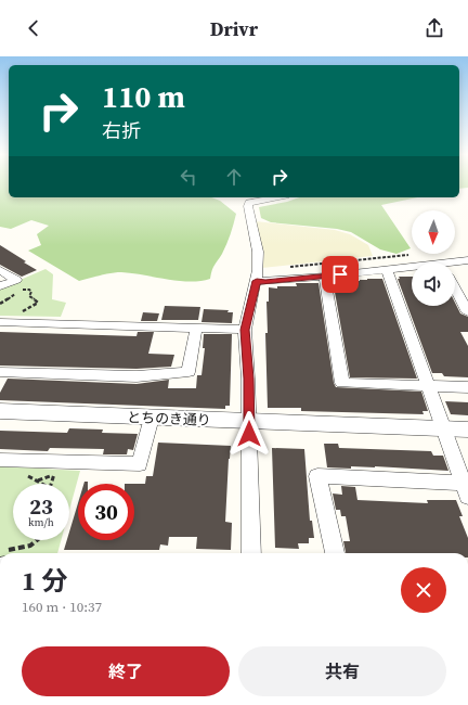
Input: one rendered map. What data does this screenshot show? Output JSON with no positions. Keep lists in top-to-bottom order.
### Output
{
  "streets": {
    "street": ["とちのき通り"]
  },
  "north": "bottom",
  "page": {
    "header": "Drivr",
    "turn": ["110 m", "右折"],
    "speed": "23 km/h",
    "limit": "30",
    "heading": ["1 分", "160 m · 10:37"],
    "buttons": ["終了", "共有"]
  }
}
